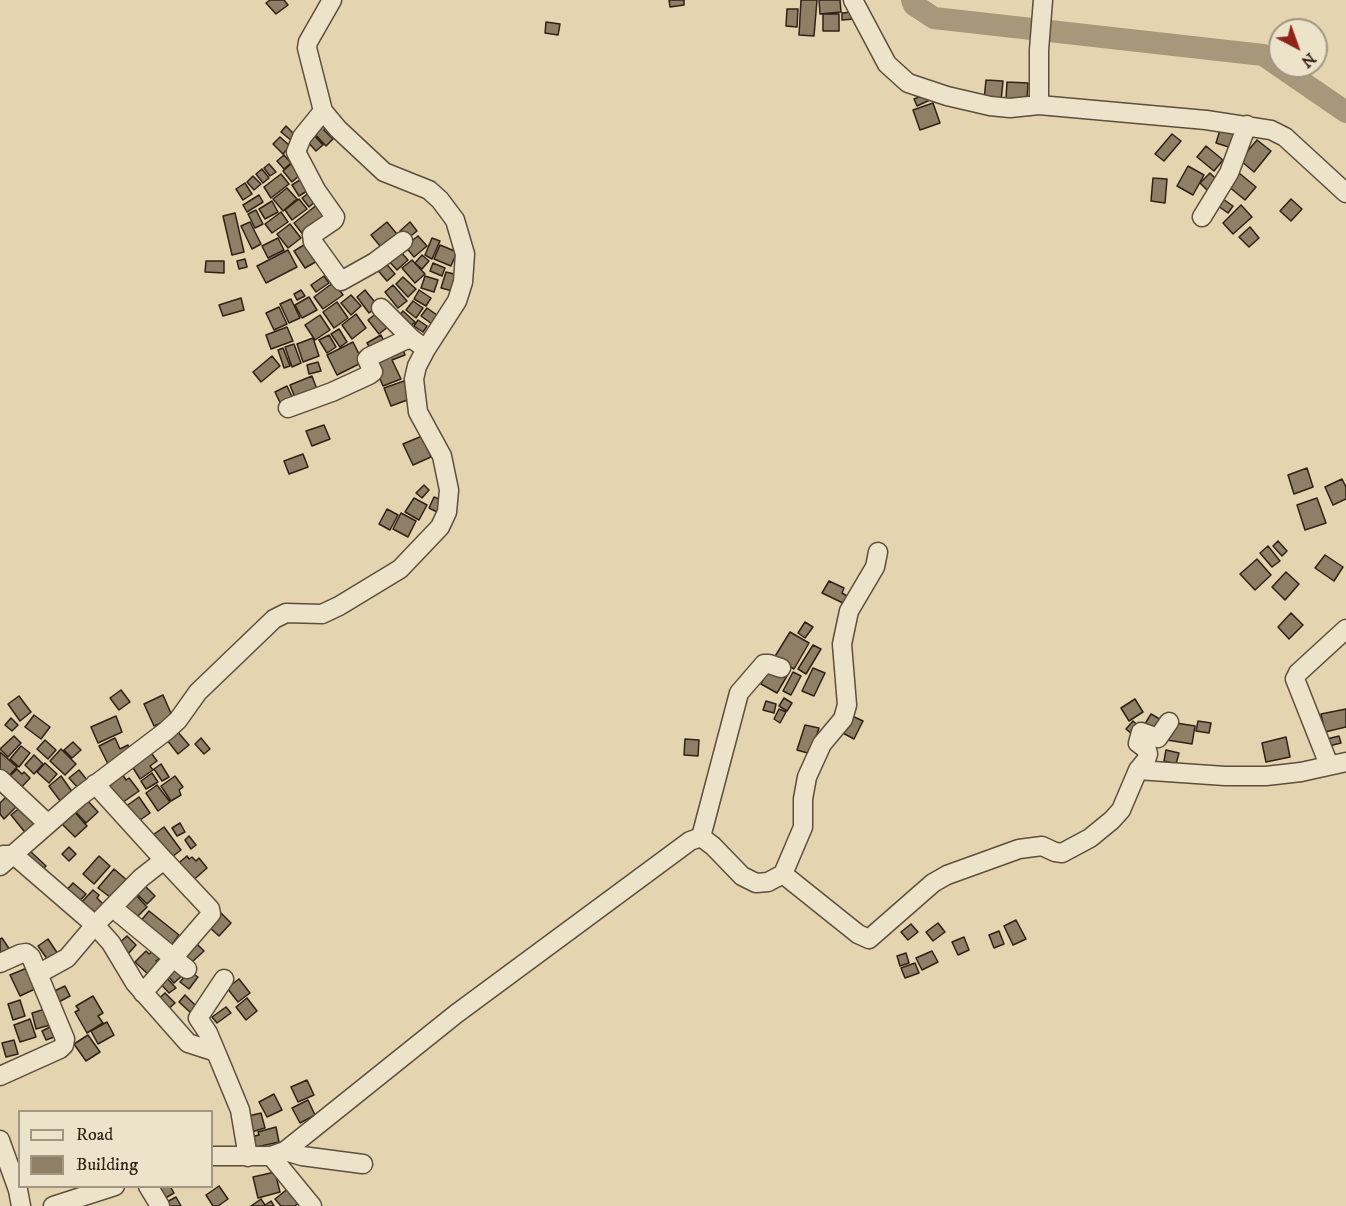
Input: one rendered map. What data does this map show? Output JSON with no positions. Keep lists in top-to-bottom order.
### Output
{
  "legend": ["Road", "Building"],
  "north": "bottom right"
}
